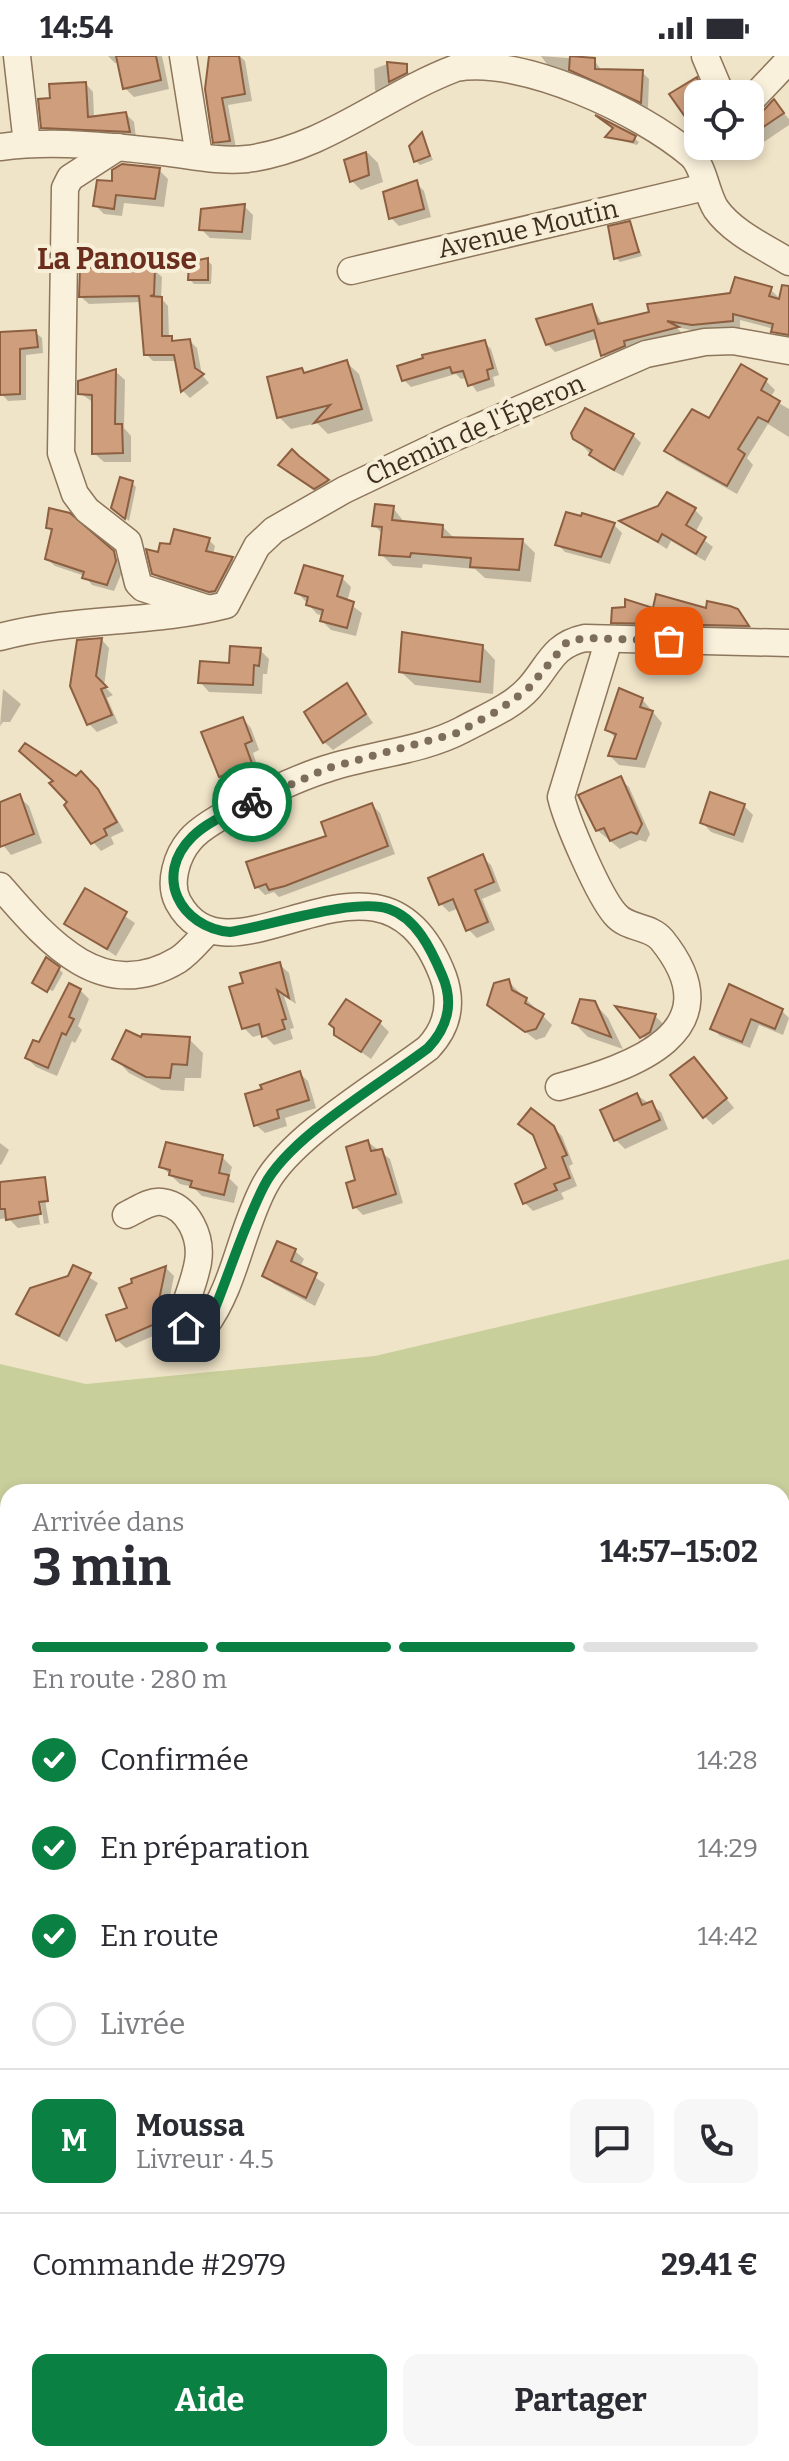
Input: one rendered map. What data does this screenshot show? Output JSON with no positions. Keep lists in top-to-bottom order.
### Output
{
  "streets": {
    "street": ["Avenue Moutin", "Chemin de l'Éperon"]
  },
  "districts": ["La Panouse"],
  "page": {
    "status": "14:54",
    "heading": ["3 min", "Arrivée dans", "14:57–15:02"],
    "panel": [
      "Moussa",
      "Livreur · 4.5",
      "Commande #2979",
      "29.41 €"
    ],
    "bar": "En route · 280 m",
    "list": [
      ["Confirmée", "14:28"],
      ["En préparation", "14:29"],
      ["En route", "14:42"],
      "Livrée"
    ],
    "round": "M",
    "buttons": ["Aide", "Partager"]
  }
}
